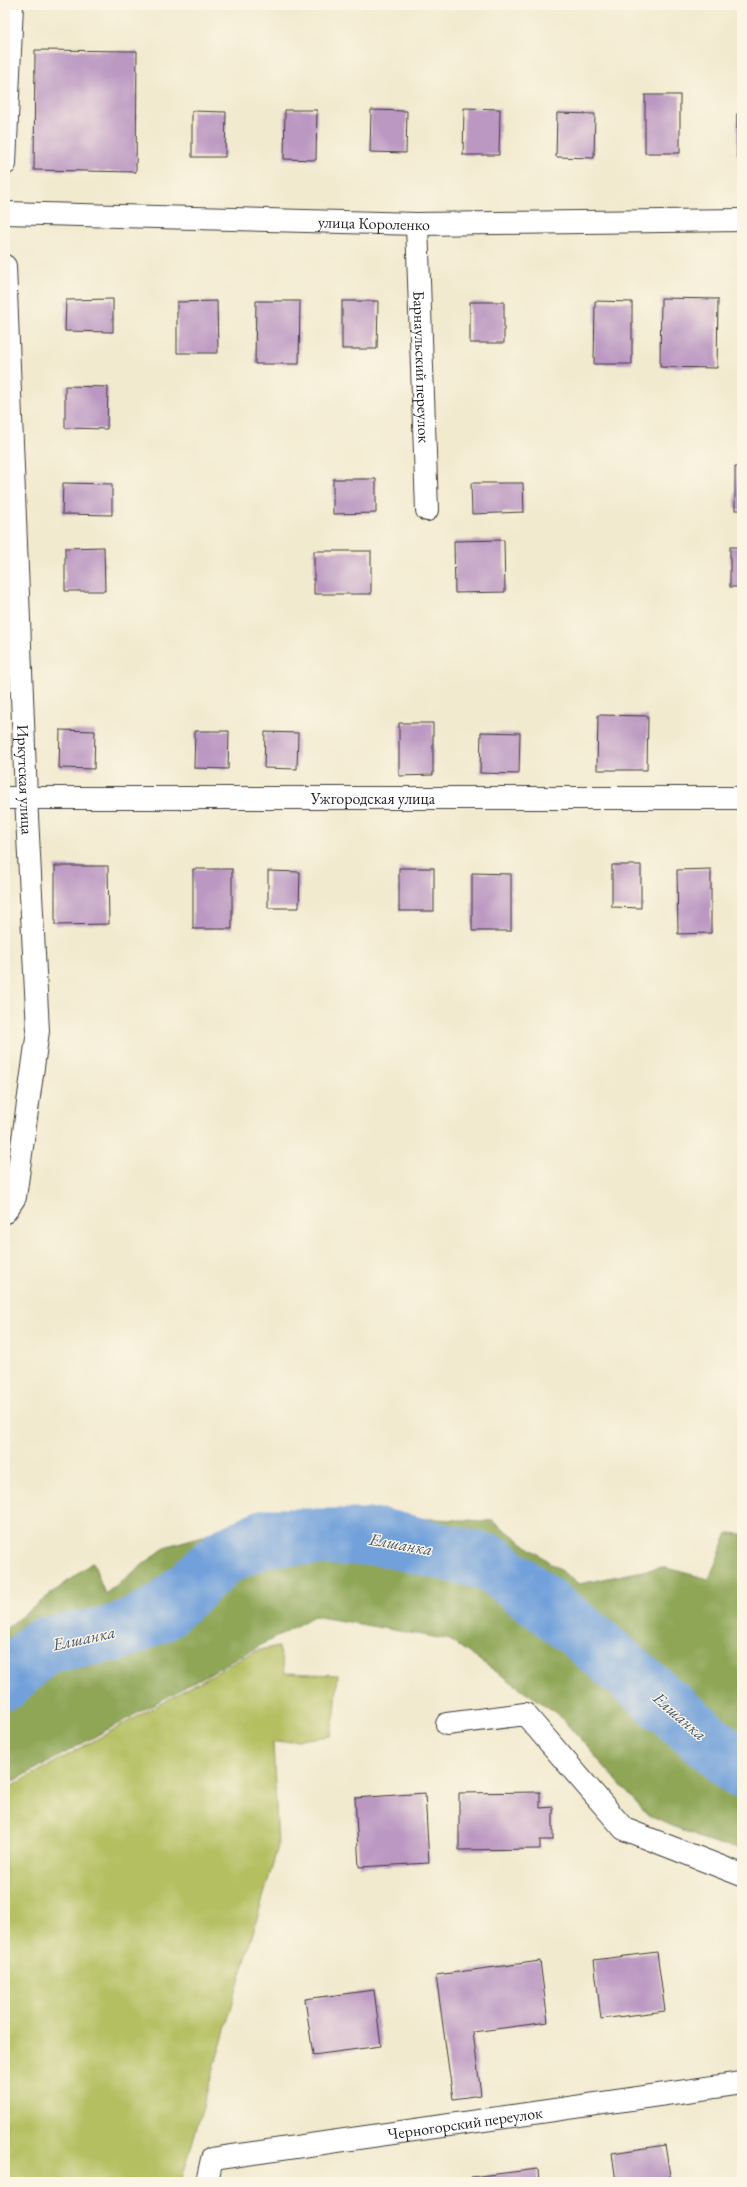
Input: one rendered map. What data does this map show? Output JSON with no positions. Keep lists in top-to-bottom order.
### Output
{
  "streets": {
    "street": [
      "улица Короленко",
      "Барнаульский переулок",
      "Иркутская улица",
      "Ужгородская улица",
      "Черногорский переулок"
    ]
  },
  "crossings": [
    ["улица Короленко", "Барнаульский переулок"],
    ["Иркутская улица", "Ужгородская улица"]
  ],
  "water": ["Елшанка"]
}
